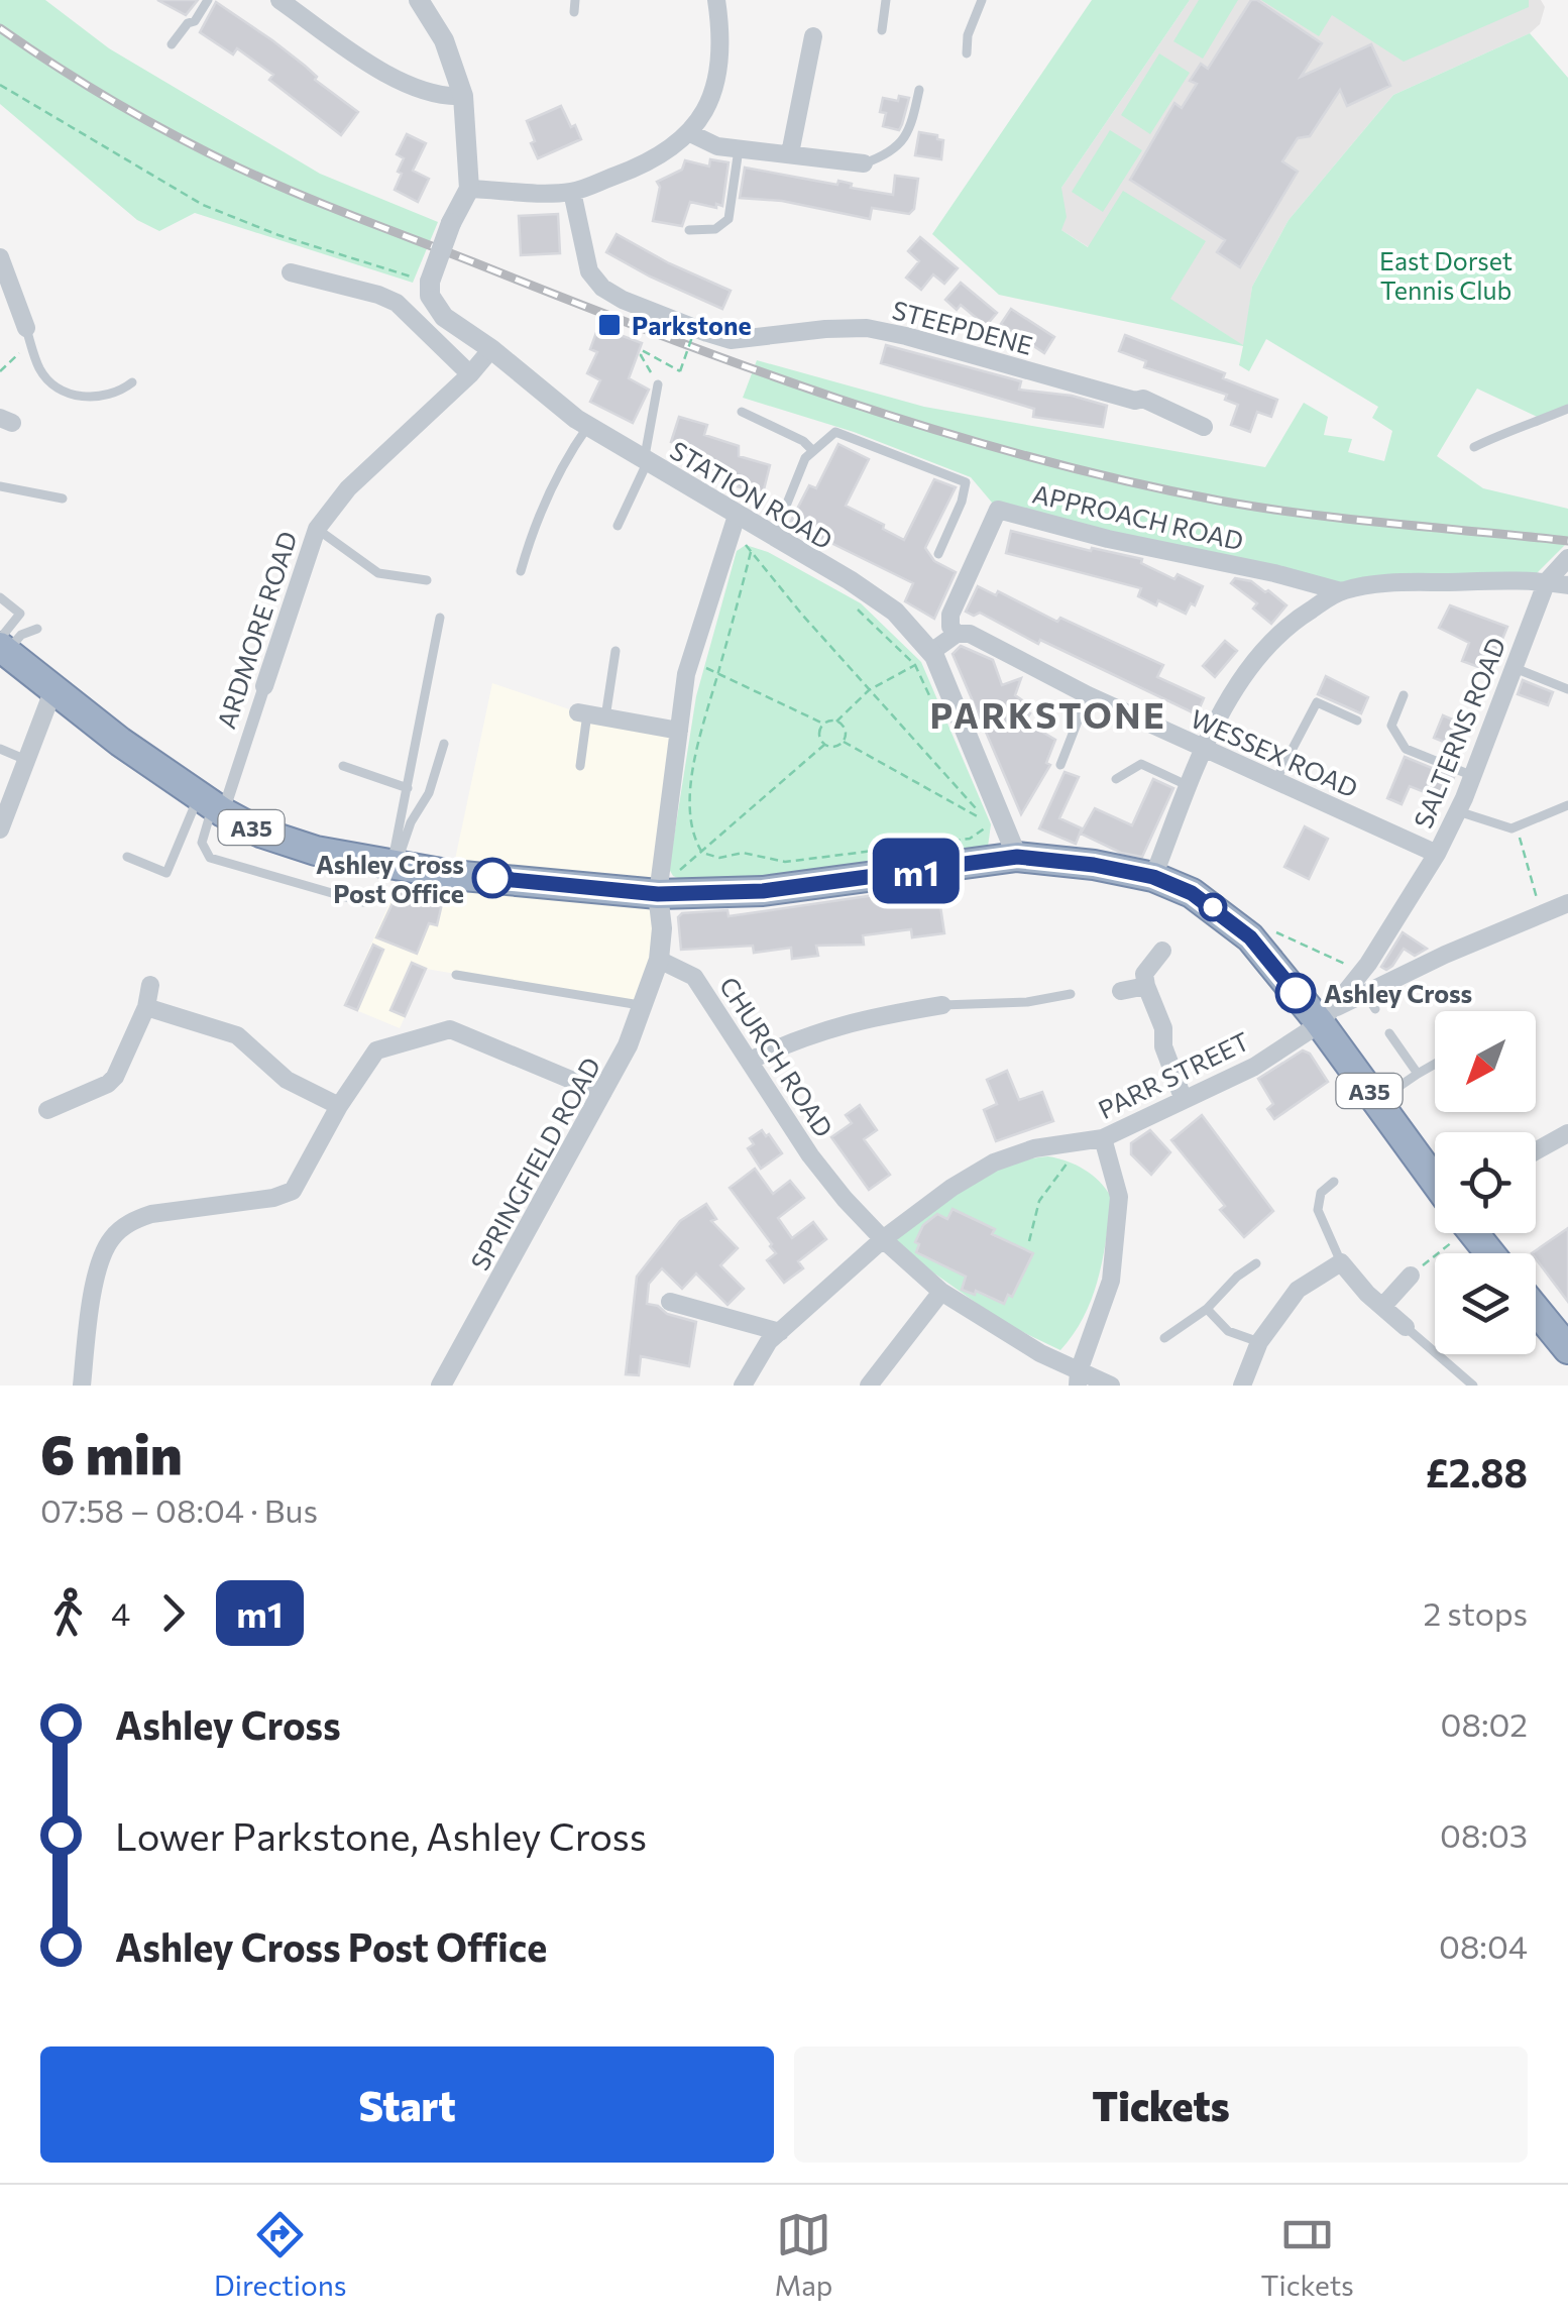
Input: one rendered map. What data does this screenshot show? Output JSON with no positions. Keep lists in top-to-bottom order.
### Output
{
  "streets": {
    "highway": ["A35"],
    "street": [
      "STEEPDENE",
      "STATION ROAD",
      "APPROACH ROAD",
      "ARDMORE ROAD",
      "SALTERNS ROAD",
      "WESSEX ROAD",
      "CHURCH ROAD",
      "PARR STREET",
      "SPRINGFIELD ROAD"
    ]
  },
  "crossings": [
    ["STATION ROAD", "ARDMORE ROAD"],
    ["STATION ROAD", "A35"],
    ["APPROACH ROAD", "WESSEX ROAD"],
    ["ARDMORE ROAD", "A35"],
    ["SALTERNS ROAD", "WESSEX ROAD"],
    ["SALTERNS ROAD", "A35"],
    ["SALTERNS ROAD", "PARR STREET"],
    ["A35", "PARR STREET"],
    ["CHURCH ROAD", "PARR STREET"],
    ["CHURCH ROAD", "SPRINGFIELD ROAD"]
  ],
  "districts": ["PARKSTONE"],
  "parks": ["East Dorset Tennis Club"],
  "places": {
    "transit": ["Parkstone"],
    "other": ["Ashley Cross Post Office", "Ashley Cross"]
  },
  "lines": ["bus line m1"],
  "north": "bottom left",
  "page": {
    "on_map": "m1",
    "heading": ["6 min", "07:58 – 08:04 · Bus", "£2.88"],
    "legs": ["4", "m1", "2 stops"],
    "list": [
      {
        "name": "Ashley Cross",
        "value": "08:02"
      },
      {
        "name": "Lower Parkstone, Ashley Cross",
        "value": "08:03"
      },
      {
        "name": "Ashley Cross Post Office",
        "value": "08:04"
      }
    ],
    "buttons": ["Start", "Tickets"],
    "tabs": ["Directions", "Map", "Tickets"]
  }
}
